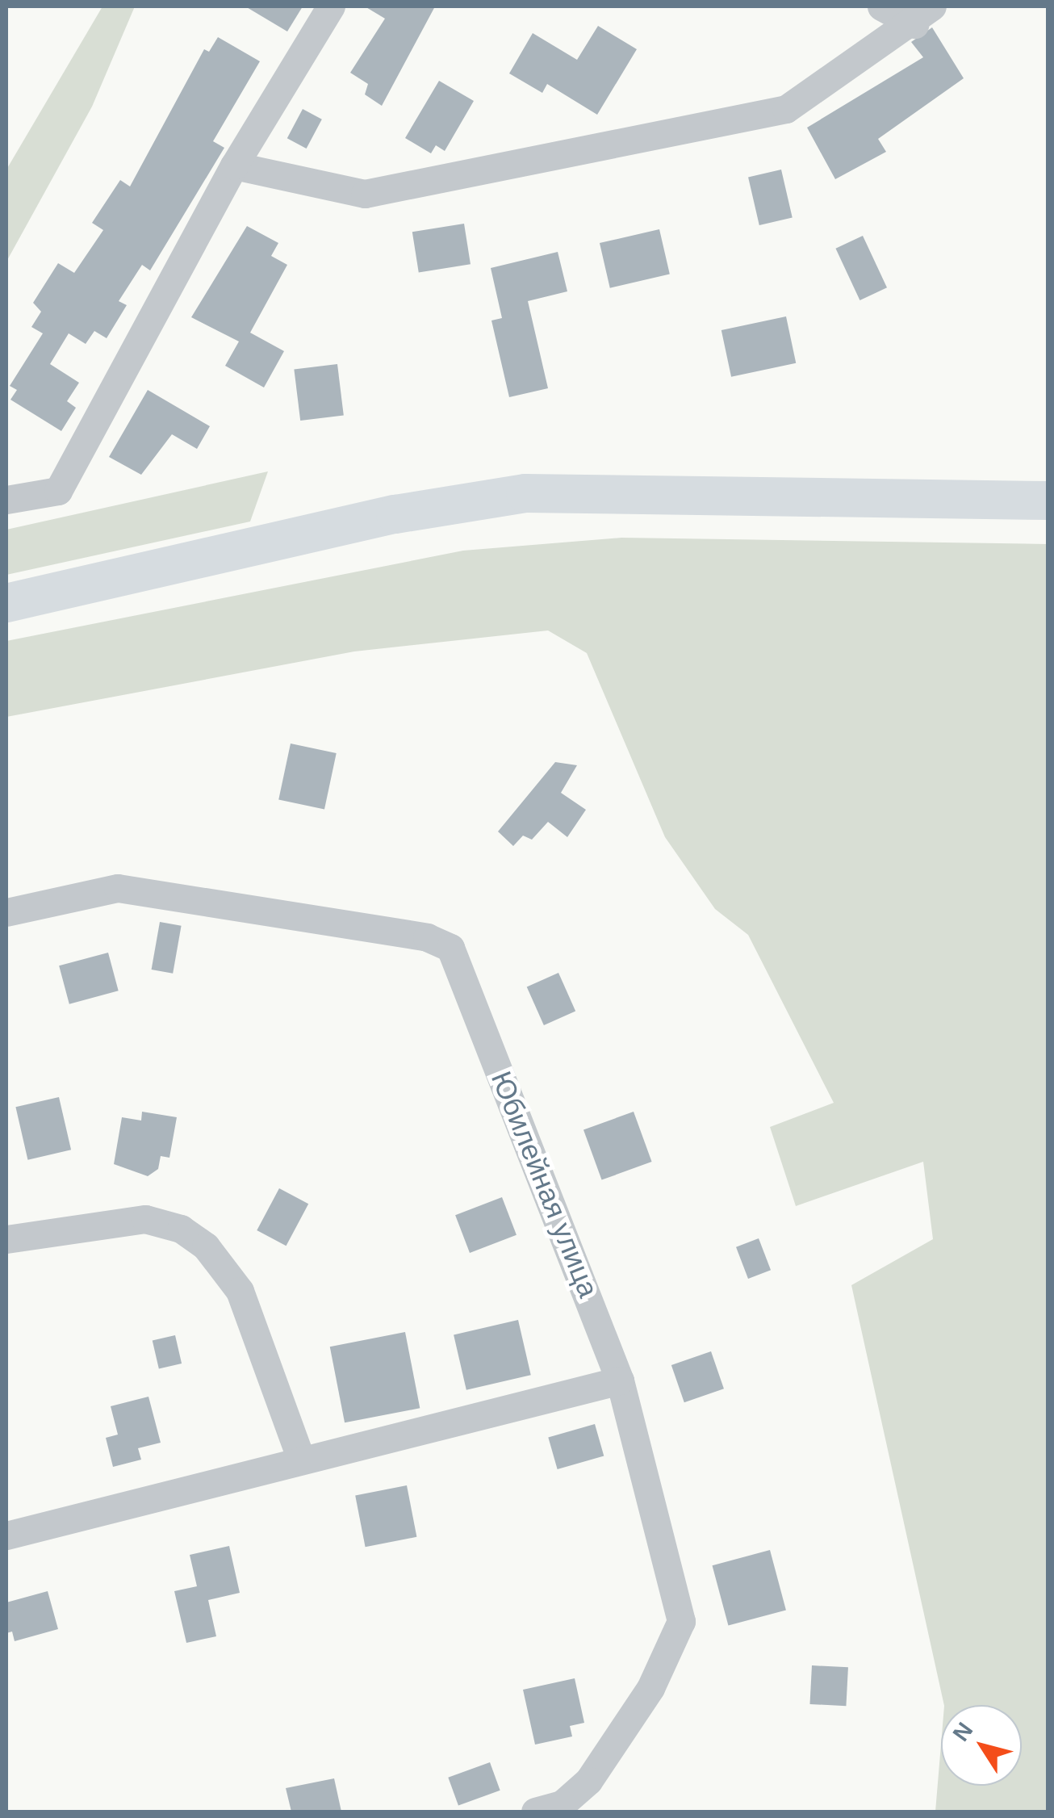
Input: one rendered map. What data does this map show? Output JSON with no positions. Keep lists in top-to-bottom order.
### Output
{
  "streets": {
    "street": ["Юбилейная улица"]
  },
  "north": "top left"
}
